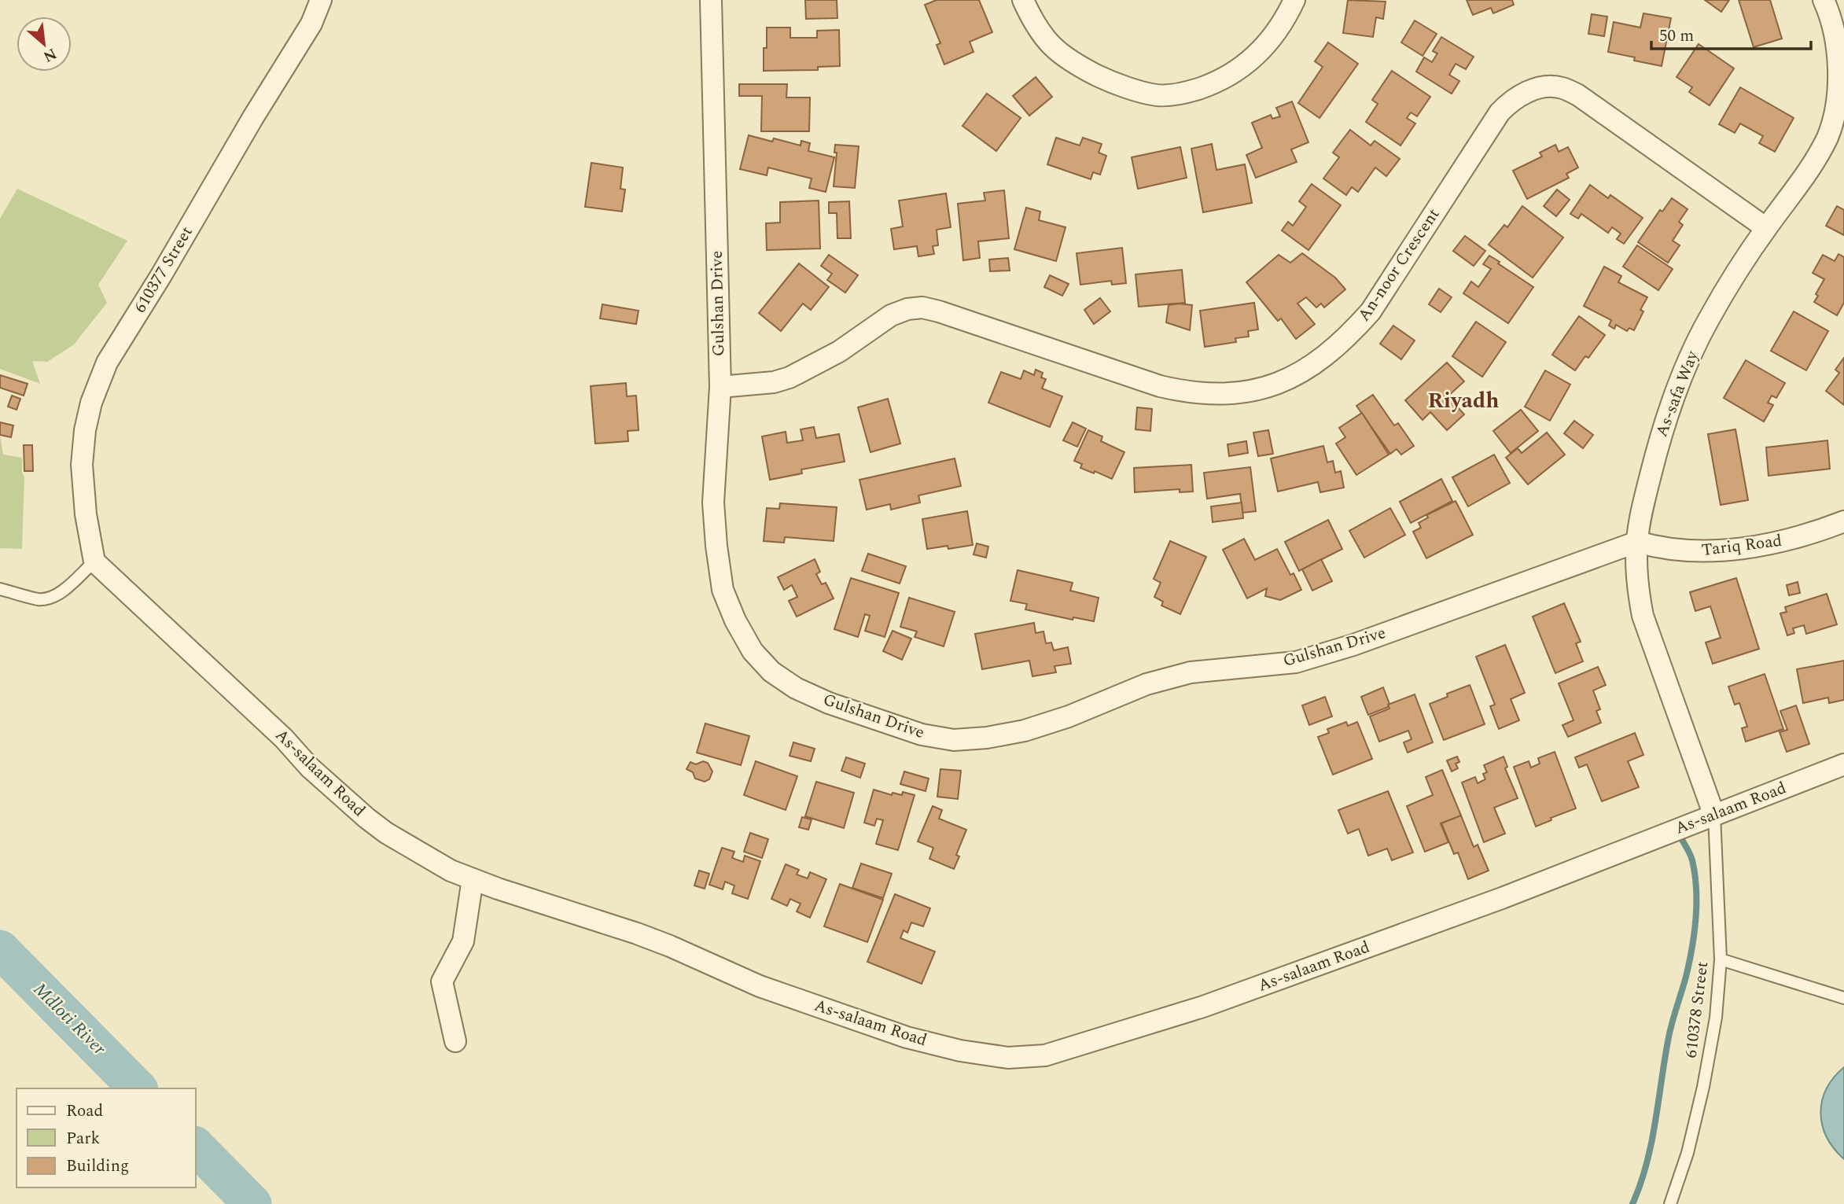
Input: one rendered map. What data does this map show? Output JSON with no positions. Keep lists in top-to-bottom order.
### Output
{
  "streets": {
    "street": [
      "An-noor Crescent",
      "610377 Street",
      "Gulshan Drive",
      "As-safa Way",
      "Tariq Road",
      "As-salaam Road"
    ],
    "lane": ["610378 Street"]
  },
  "crossings": [
    ["An-noor Crescent", "Gulshan Drive"],
    ["An-noor Crescent", "As-safa Way"],
    ["610377 Street", "As-salaam Road"],
    ["Gulshan Drive", "As-safa Way"],
    ["Gulshan Drive", "Tariq Road"],
    ["As-safa Way", "Tariq Road"],
    ["As-safa Way", "As-salaam Road"],
    ["As-safa Way", "610378 Street"],
    ["As-salaam Road", "610378 Street"]
  ],
  "districts": ["Riyadh"],
  "water": ["Mdloti River"],
  "legend": ["Road", "Park", "Building"],
  "scale_bar": "50 m",
  "north": "bottom right"
}
